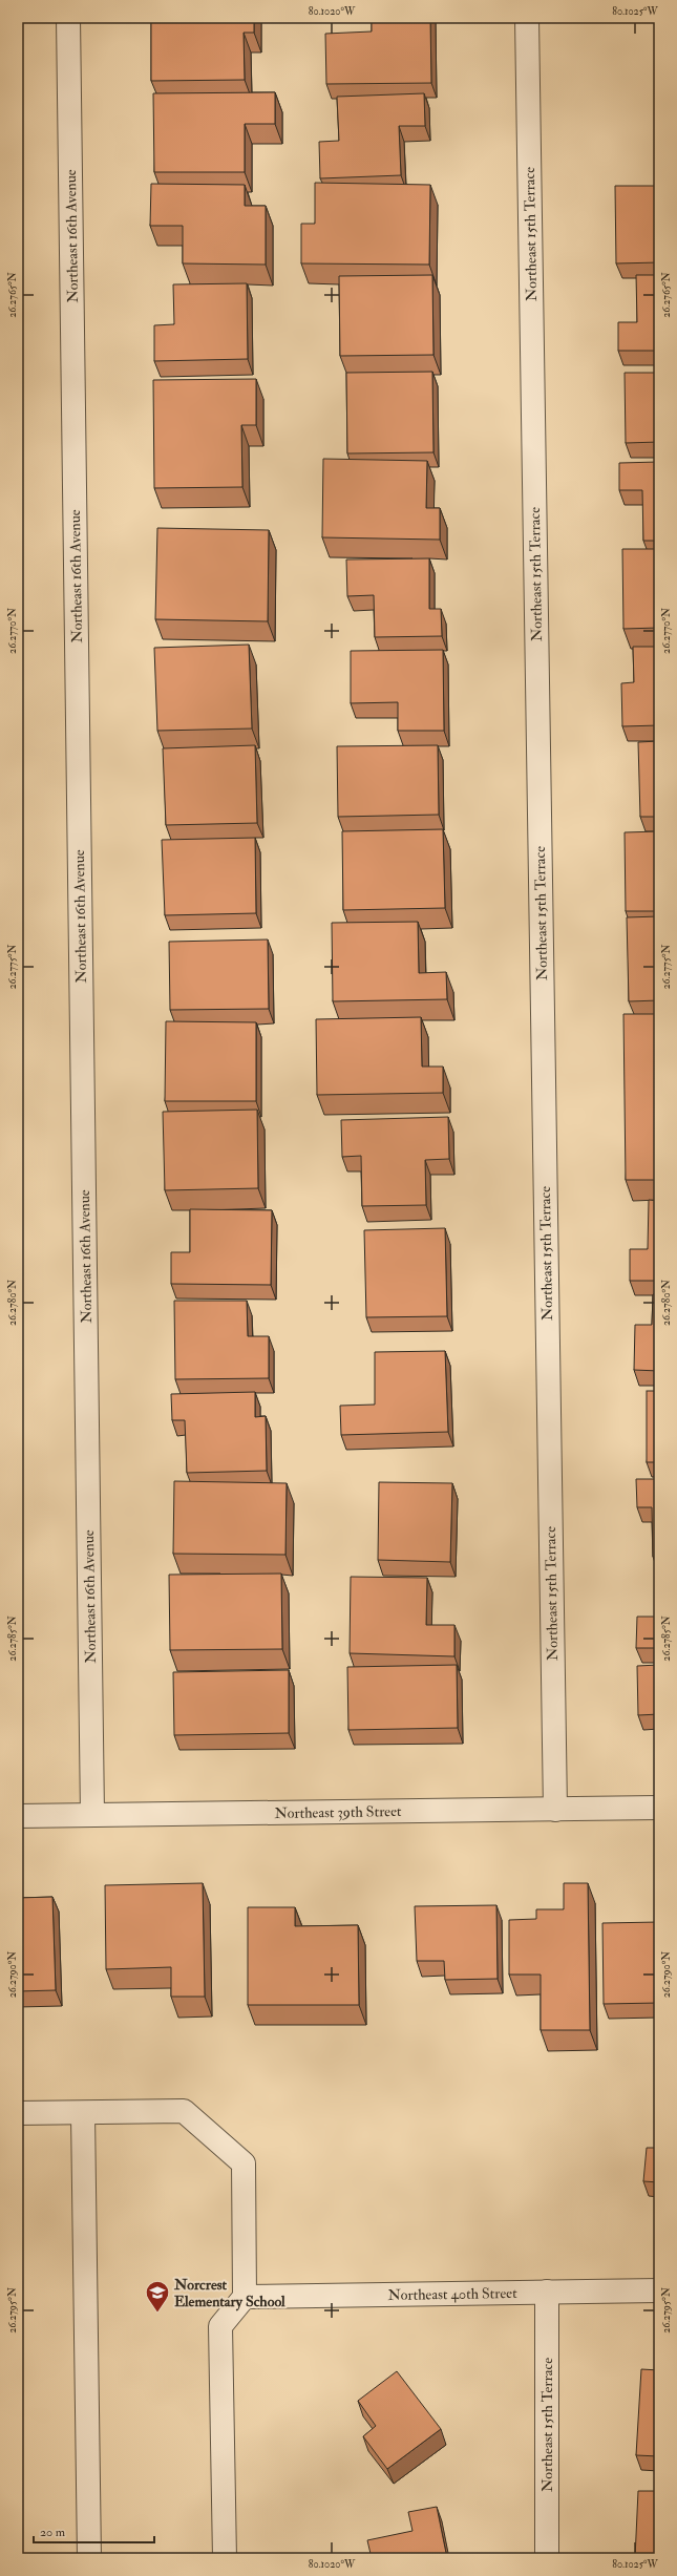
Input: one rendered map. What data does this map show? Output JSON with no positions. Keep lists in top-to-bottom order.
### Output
{
  "streets": {
    "street": [
      "Northeast 15th Terrace",
      "Northeast 16th Avenue",
      "Northeast 39th Street",
      "Northeast 40th Street"
    ]
  },
  "crossings": [
    ["Northeast 15th Terrace", "Northeast 39th Street"],
    ["Northeast 15th Terrace", "Northeast 40th Street"],
    ["Northeast 16th Avenue", "Northeast 39th Street"]
  ],
  "places": {
    "school or university": ["Norcrest Elementary School"]
  },
  "scale_bar": "20 m",
  "coordinates": [
    "80.1020°W",
    "80.1025°W",
    "26.2765°N",
    "26.2770°N",
    "26.2775°N",
    "26.2780°N",
    "26.2785°N",
    "26.2790°N",
    "26.2795°N"
  ]
}
